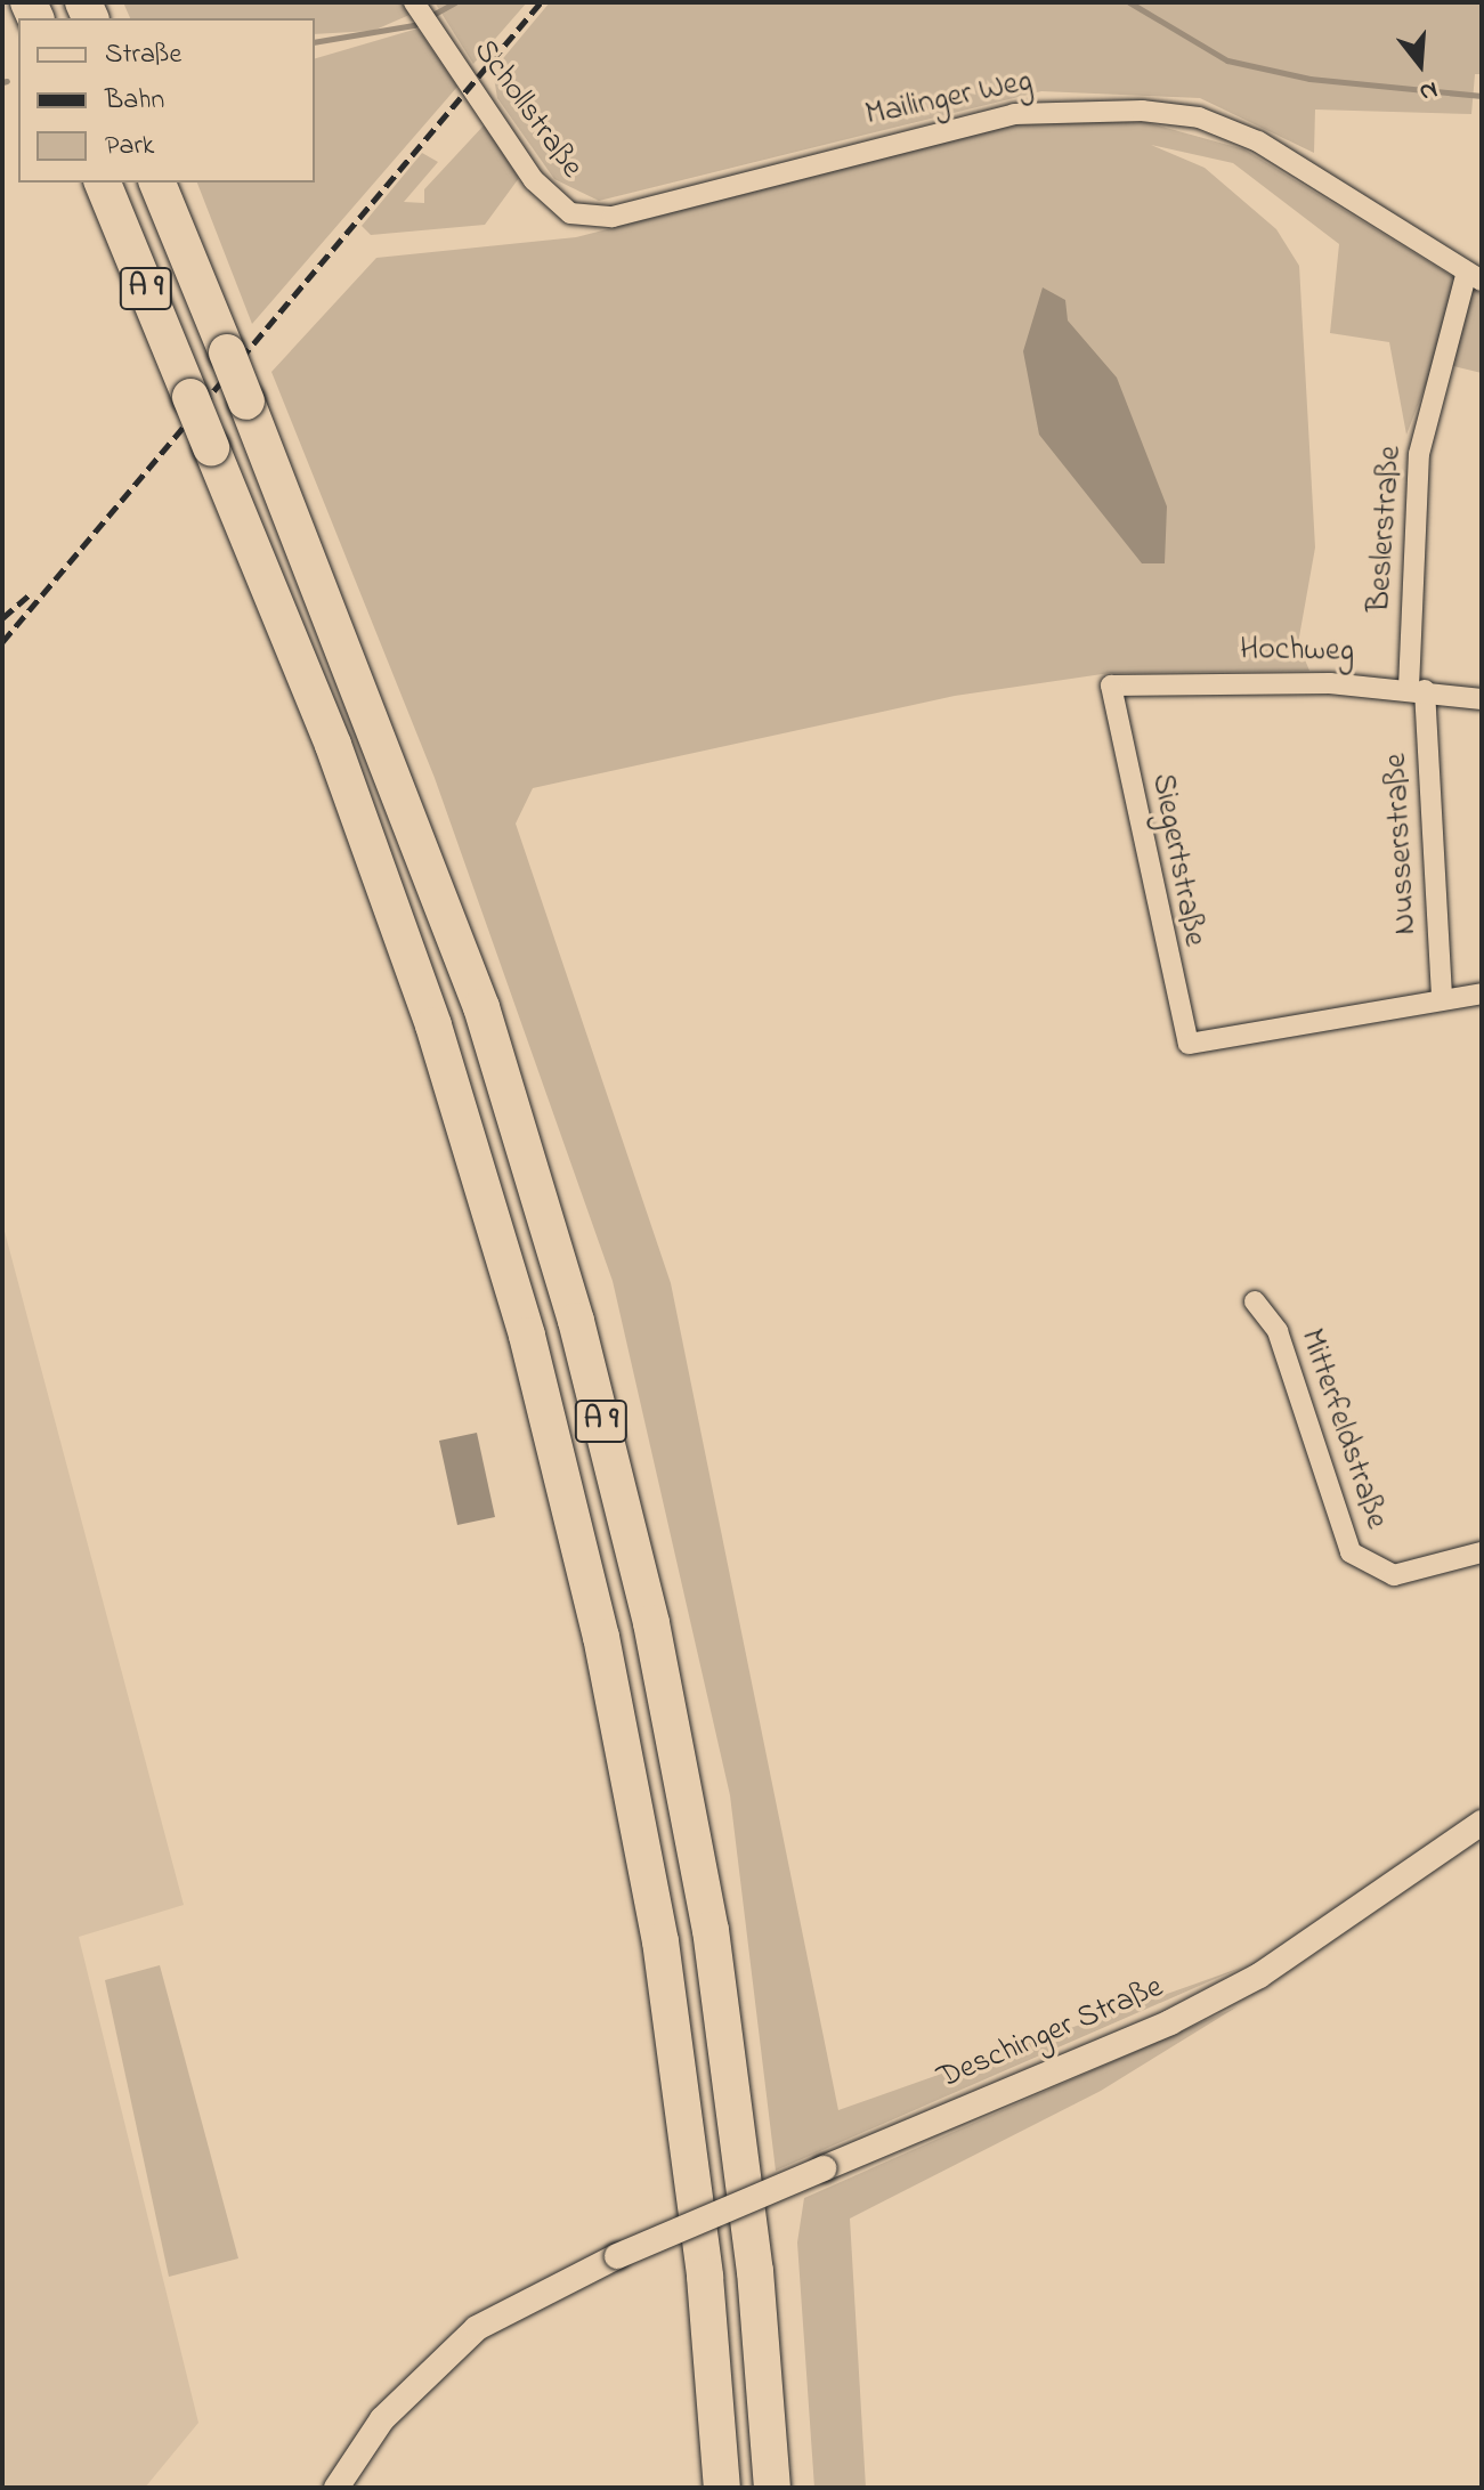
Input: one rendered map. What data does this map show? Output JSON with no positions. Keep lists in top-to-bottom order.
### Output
{
  "streets": {
    "highway": ["A 9"],
    "street": [
      "Mailinger Weg",
      "Schollstraße",
      "Beslerstraße",
      "Hochweg",
      "Nusserstraße",
      "Siegertstraße",
      "Mitterfeldstraße",
      "Deschinger Straße"
    ]
  },
  "crossings": [
    ["Mailinger Weg", "Schollstraße"],
    ["Mailinger Weg", "Beslerstraße"],
    ["Beslerstraße", "Hochweg"],
    ["Beslerstraße", "Nusserstraße"],
    ["Hochweg", "Nusserstraße"],
    ["Hochweg", "Siegertstraße"],
    ["Nusserstraße", "Siegertstraße"]
  ],
  "legend": ["Straße", "Bahn", "Park"],
  "north": "bottom"
}
